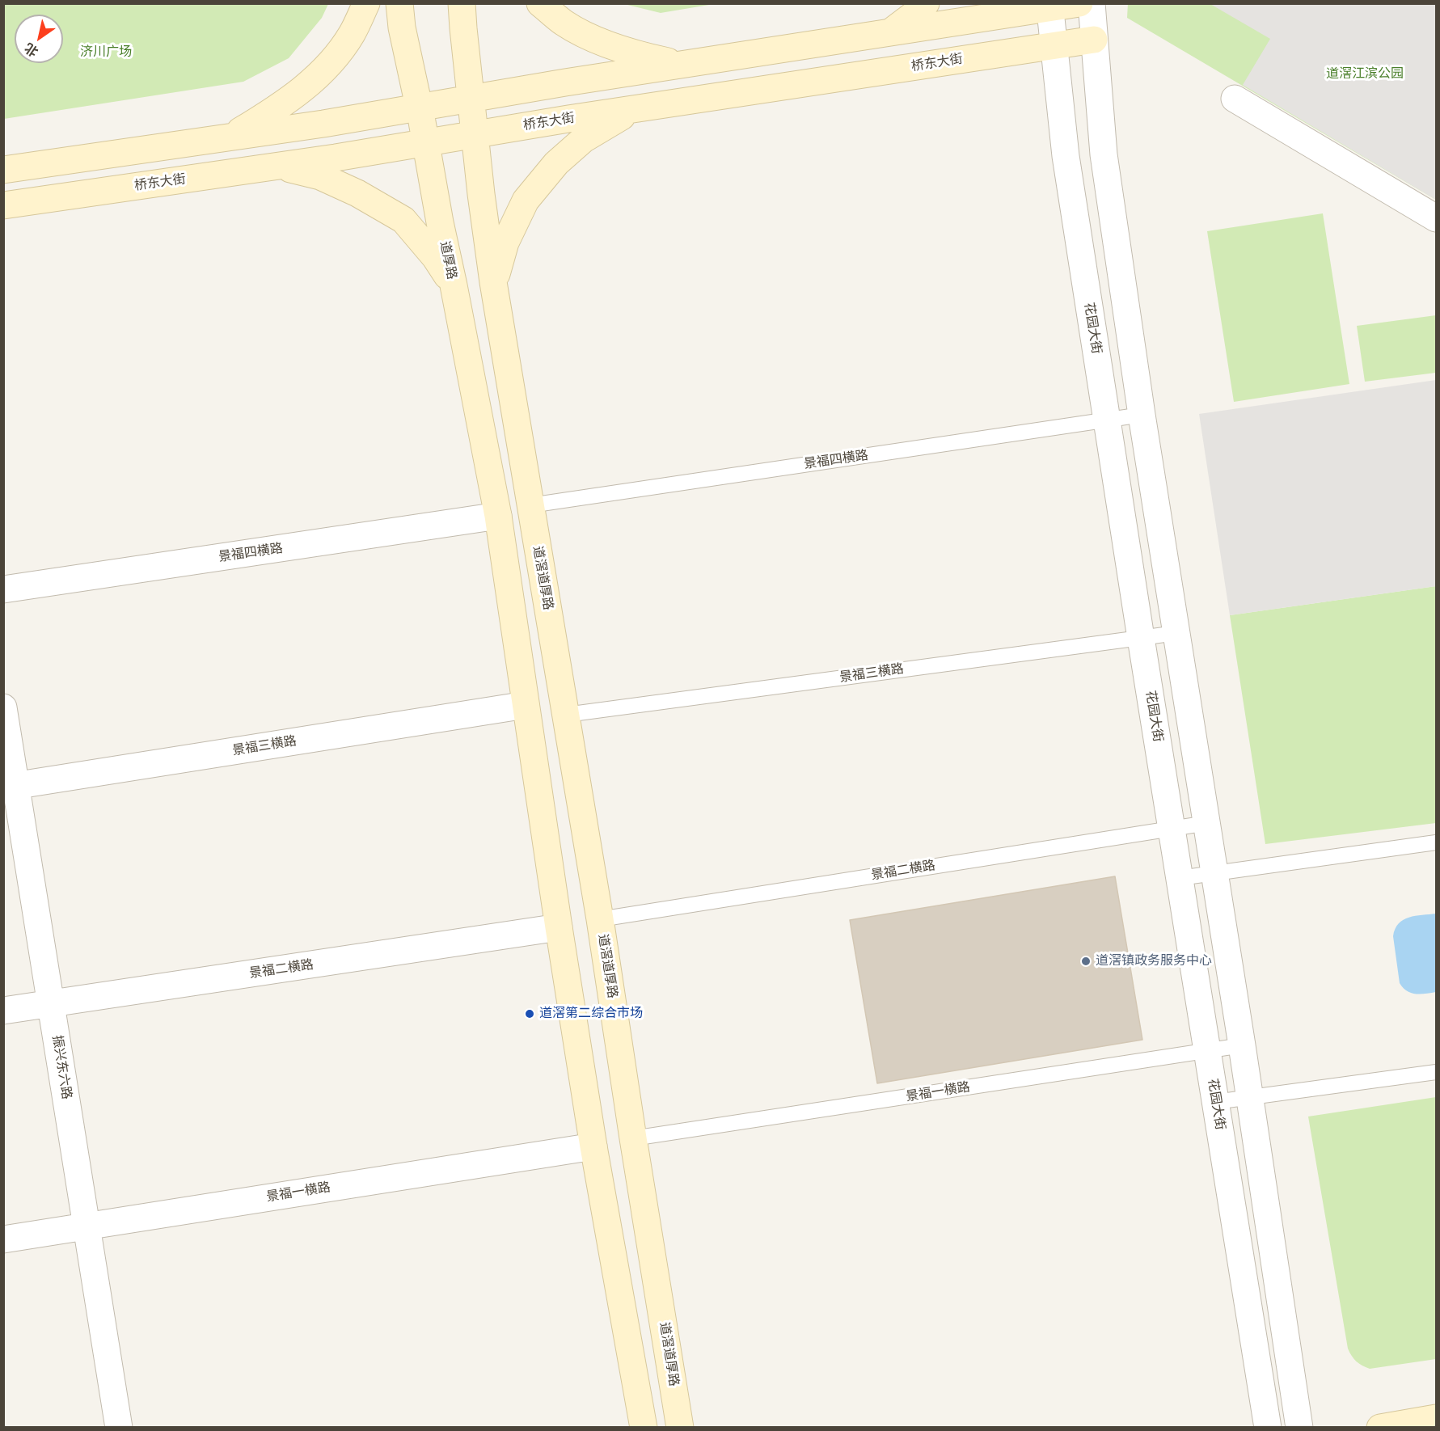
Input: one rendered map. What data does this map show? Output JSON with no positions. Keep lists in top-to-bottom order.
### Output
{
  "streets": {
    "main road": ["桥东大街", "道厚路", "道滘道厚路"],
    "street": [
      "花园大街",
      "景福四横路",
      "景福三横路",
      "景福二横路",
      "振兴东六路",
      "景福一横路"
    ]
  },
  "crossings": [
    ["桥东大街", "道厚路"],
    ["桥东大街", "花园大街"],
    ["道厚路", "景福四横路"],
    ["花园大街", "景福四横路"],
    ["花园大街", "景福三横路"],
    ["花园大街", "景福二横路"],
    ["花园大街", "景福一横路"],
    ["景福四横路", "道滘道厚路"],
    ["道滘道厚路", "景福三横路"],
    ["道滘道厚路", "景福二横路"],
    ["道滘道厚路", "景福一横路"],
    ["景福三横路", "振兴东六路"],
    ["景福二横路", "振兴东六路"],
    ["振兴东六路", "景福一横路"]
  ],
  "parks": ["济川广场", "道滘江滨公园"],
  "places": ["道滘镇政务服务中心", "道滘第二综合市场"],
  "north": "bottom left"
}
